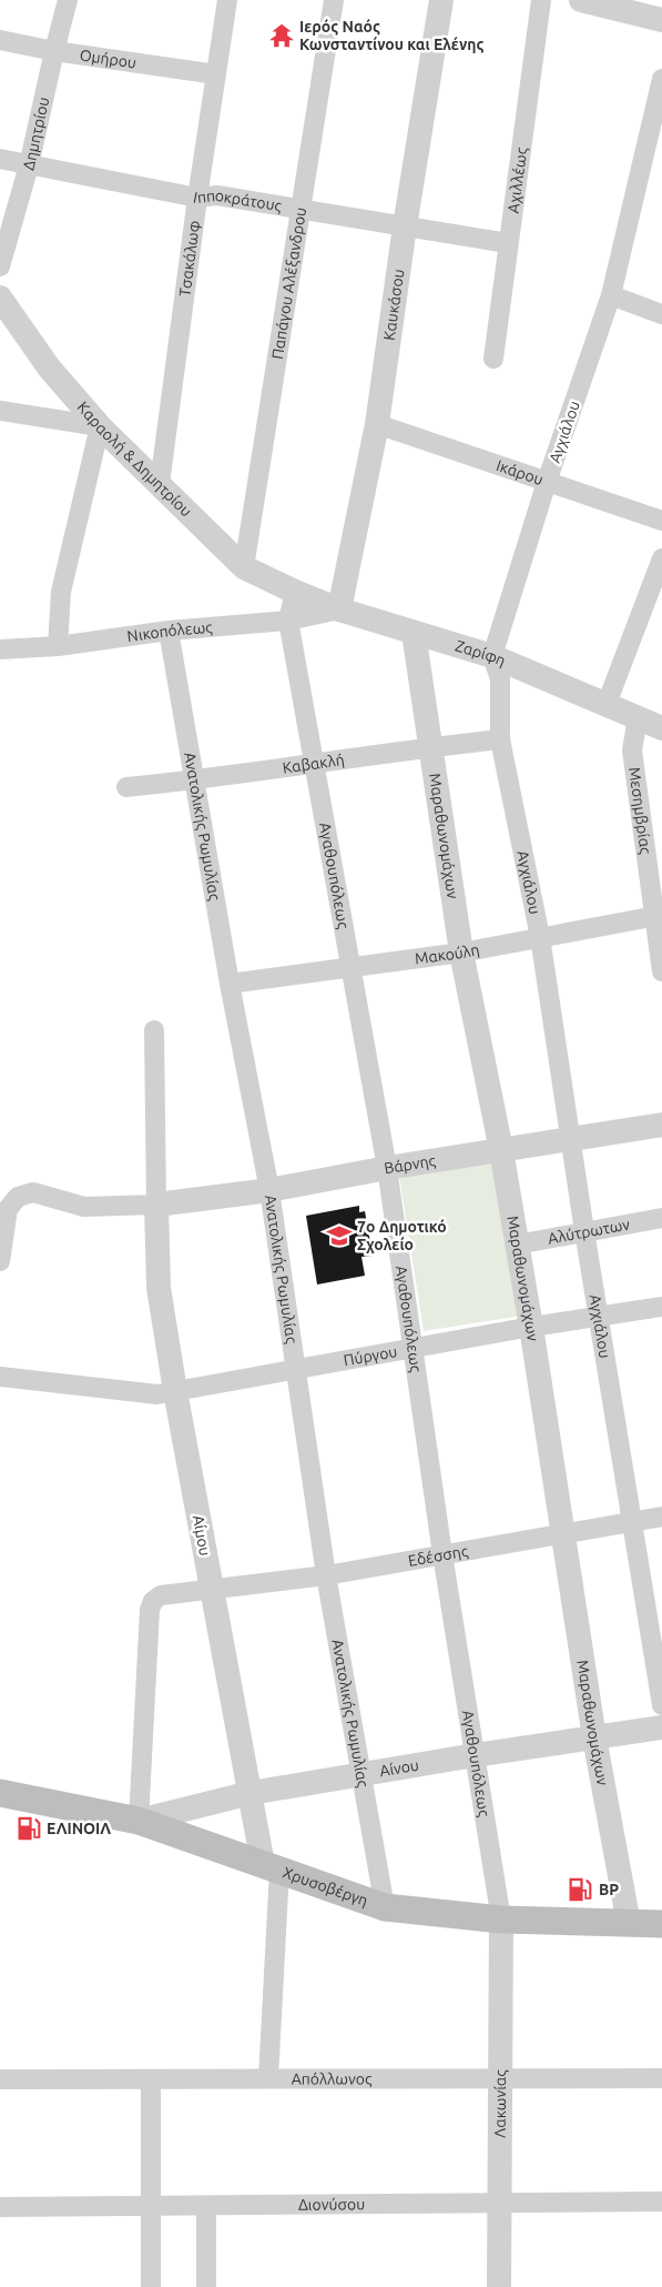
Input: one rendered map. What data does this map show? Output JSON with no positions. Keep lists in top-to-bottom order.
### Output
{
  "streets": {
    "main road": ["Χρυσοβέργη"],
    "street": [
      "Ομήρου",
      "Δημητρίου",
      "Αχιλλέως",
      "Ιπποκράτους",
      "Τσακάλωφ",
      "Παπάγου Αλέξανδρου",
      "Καυκάσου",
      "Αγχιάλου",
      "Καραολή & Δημητρίου",
      "Ικάρου",
      "Νικοπόλεως",
      "Ζαρίφη",
      "Καβακλή",
      "Μεσημβρίας",
      "Ανατολικής Ρωμυλίας",
      "Μαραθωνομάχων",
      "Αγαθουπόλεως",
      "Μακούλη",
      "Βάρνης",
      "Αλύτρωτων",
      "Πύργου",
      "Αίμου",
      "Εδέσσης",
      "Αίνου",
      "Απόλλωνος",
      "Λακωνίας",
      "Διονύσου"
    ]
  },
  "crossings": [
    ["Ομήρου", "Δημητρίου"],
    ["Ομήρου", "Τσακάλωφ"],
    ["Δημητρίου", "Ιπποκράτους"],
    ["Αχιλλέως", "Ιπποκράτους"],
    ["Ιπποκράτους", "Τσακάλωφ"],
    ["Ιπποκράτους", "Παπάγου Αλέξανδρου"],
    ["Ιπποκράτους", "Καυκάσου"],
    ["Τσακάλωφ", "Καραολή & Δημητρίου"],
    ["Παπάγου Αλέξανδρου", "Καραολή & Δημητρίου"],
    ["Καυκάσου", "Ικάρου"],
    ["Καυκάσου", "Νικοπόλεως"],
    ["Καυκάσου", "Ζαρίφη"],
    ["Αγχιάλου", "Ικάρου"],
    ["Αγχιάλου", "Ζαρίφη"],
    ["Αγχιάλου", "Καβακλή"],
    ["Αγχιάλου", "Μακούλη"],
    ["Αγχιάλου", "Βάρνης"],
    ["Αγχιάλου", "Αλύτρωτων"],
    ["Αγχιάλου", "Πύργου"],
    ["Αγχιάλου", "Εδέσσης"],
    ["Καραολή & Δημητρίου", "Ζαρίφη"],
    ["Νικοπόλεως", "Ζαρίφη"],
    ["Νικοπόλεως", "Ανατολικής Ρωμυλίας"],
    ["Νικοπόλεως", "Αγαθουπόλεως"],
    ["Ζαρίφη", "Μεσημβρίας"],
    ["Ζαρίφη", "Μαραθωνομάχων"],
    ["Καβακλή", "Ανατολικής Ρωμυλίας"],
    ["Καβακλή", "Μαραθωνομάχων"],
    ["Καβακλή", "Αγαθουπόλεως"],
    ["Μεσημβρίας", "Μακούλη"],
    ["Ανατολικής Ρωμυλίας", "Μακούλη"],
    ["Ανατολικής Ρωμυλίας", "Βάρνης"],
    ["Ανατολικής Ρωμυλίας", "Πύργου"],
    ["Ανατολικής Ρωμυλίας", "Εδέσσης"],
    ["Ανατολικής Ρωμυλίας", "Αίνου"],
    ["Ανατολικής Ρωμυλίας", "Χρυσοβέργη"],
    ["Μαραθωνομάχων", "Μακούλη"],
    ["Μαραθωνομάχων", "Βάρνης"],
    ["Μαραθωνομάχων", "Αλύτρωτων"],
    ["Μαραθωνομάχων", "Πύργου"],
    ["Μαραθωνομάχων", "Εδέσσης"],
    ["Μαραθωνομάχων", "Αίνου"],
    ["Μαραθωνομάχων", "Χρυσοβέργη"],
    ["Αγαθουπόλεως", "Μακούλη"],
    ["Αγαθουπόλεως", "Βάρνης"],
    ["Αγαθουπόλεως", "Πύργου"],
    ["Αγαθουπόλεως", "Εδέσσης"],
    ["Αγαθουπόλεως", "Αίνου"],
    ["Αγαθουπόλεως", "Χρυσοβέργη"],
    ["Αγαθουπόλεως", "Λακωνίας"],
    ["Βάρνης", "Αίμου"],
    ["Πύργου", "Αίμου"],
    ["Αίμου", "Εδέσσης"],
    ["Αίμου", "Αίνου"],
    ["Αίμου", "Χρυσοβέργη"],
    ["Εδέσσης", "Αίνου"],
    ["Εδέσσης", "Χρυσοβέργη"],
    ["Αίνου", "Χρυσοβέργη"],
    ["Χρυσοβέργη", "Λακωνίας"],
    ["Απόλλωνος", "Λακωνίας"],
    ["Λακωνίας", "Διονύσου"]
  ],
  "places": {
    "temple": ["Ιερός Ναός Κωνσταντίνου και Ελένης"],
    "school or university": ["7ο Δημοτικό Σχολείο"],
    "fuel station": ["ΕΛΙΝΟΙΛ", "BP"]
  }
}
